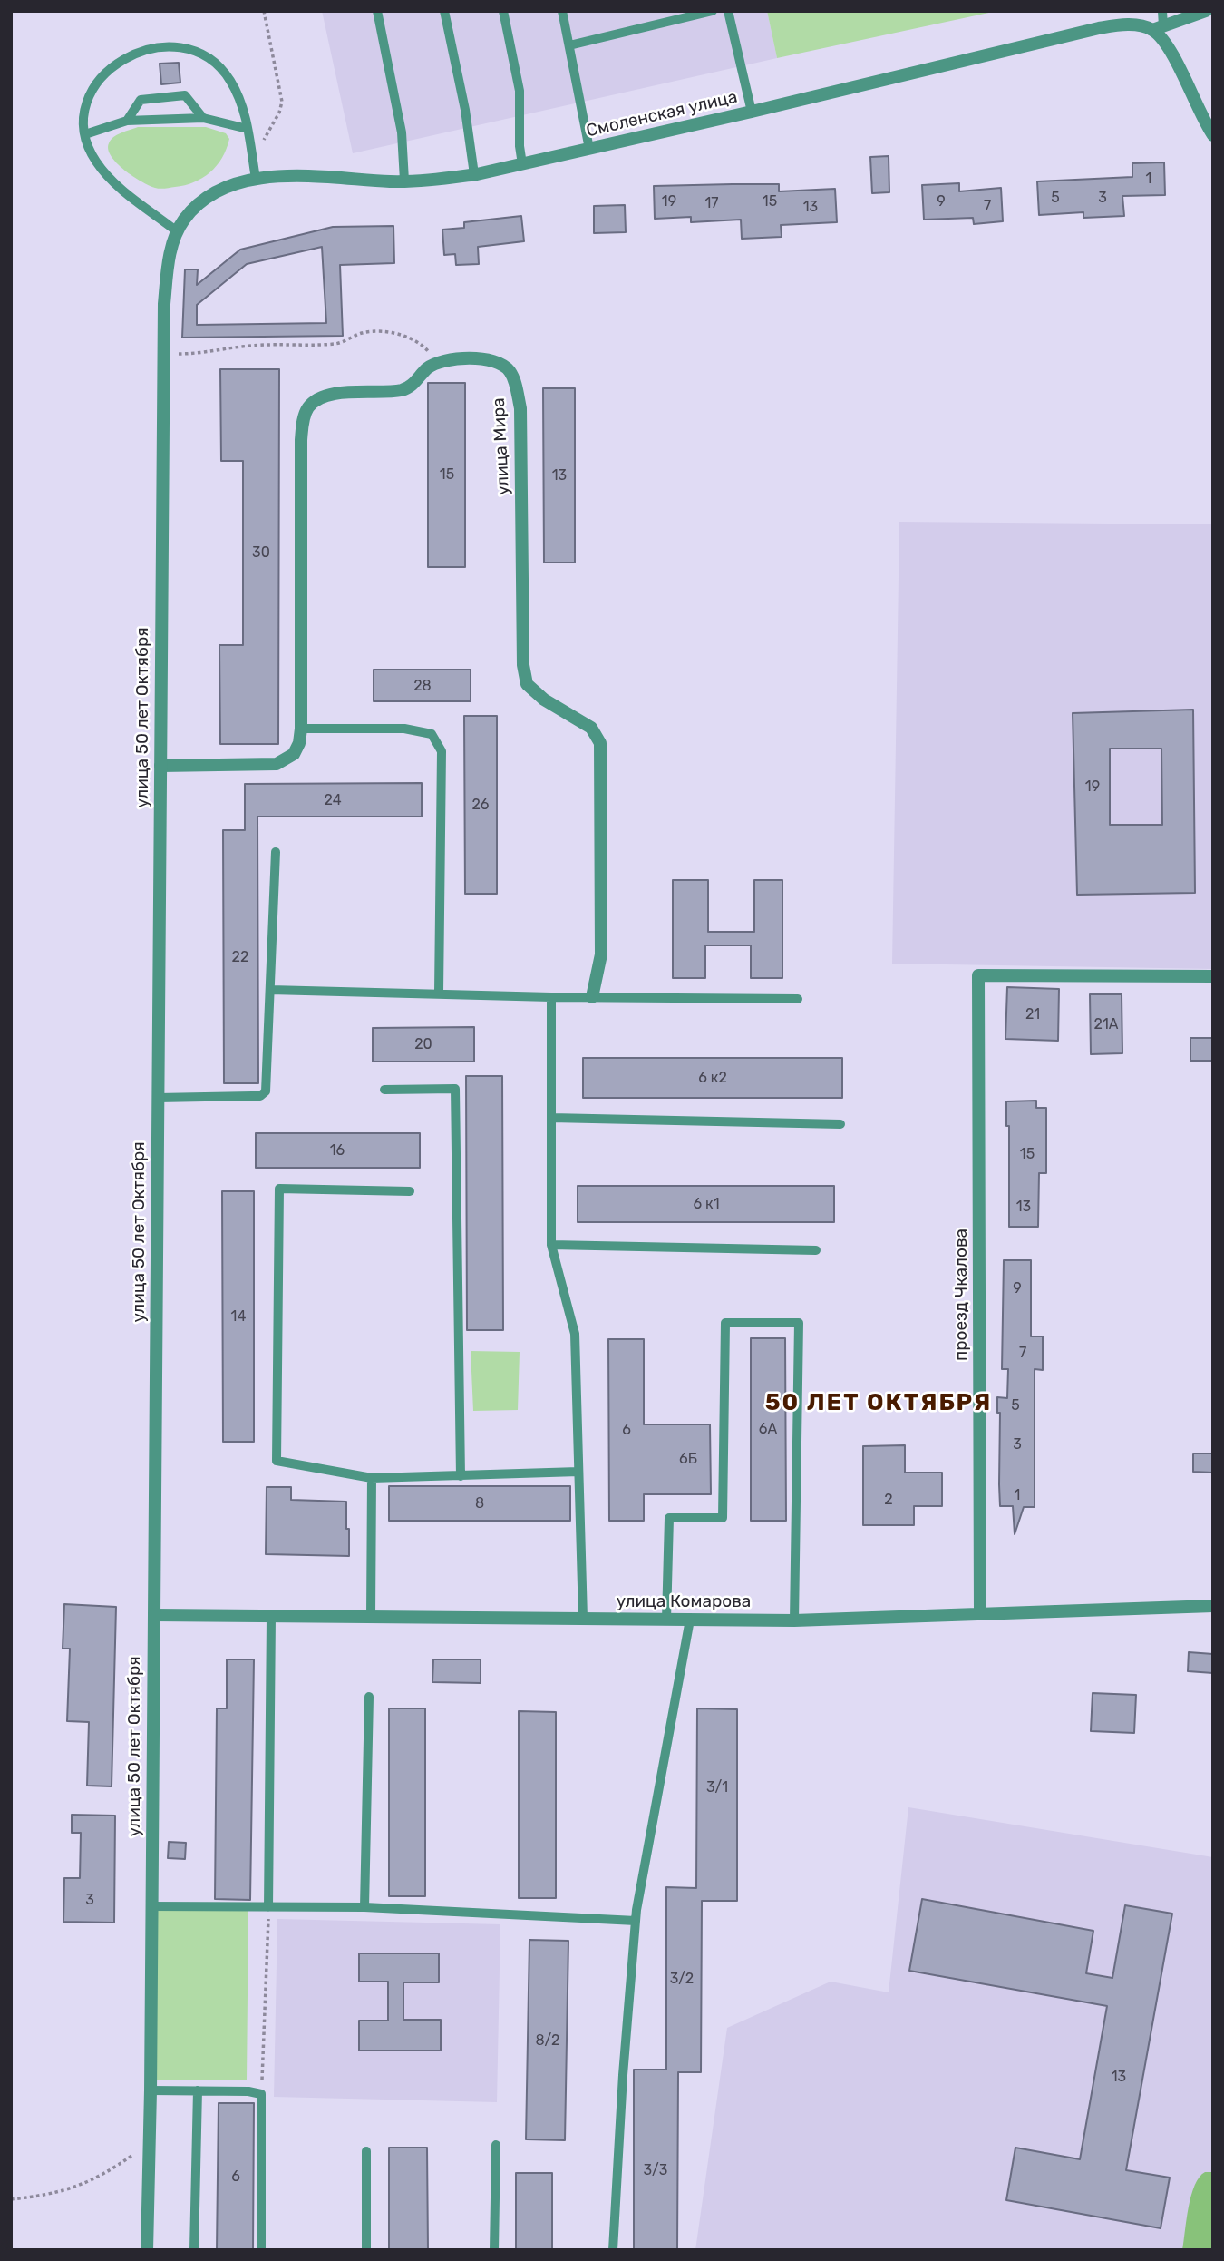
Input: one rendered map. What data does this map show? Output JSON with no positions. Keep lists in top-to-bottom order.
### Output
{
  "streets": {
    "street": [
      "Смоленская улица",
      "улица Мира",
      "улица 50 лет Октября",
      "проезд Чкалова",
      "улица Комарова"
    ]
  },
  "crossings": [
    ["Смоленская улица", "улица 50 лет Октября"],
    ["улица 50 лет Октября", "улица Комарова"],
    ["проезд Чкалова", "улица Комарова"]
  ],
  "districts": ["50 ЛЕТ ОКТЯБРЯ"],
  "house_numbers": [
    "1",
    "5",
    "3",
    "19",
    "15",
    "9",
    "17",
    "7",
    "13",
    "15",
    "13",
    "30",
    "28",
    "19",
    "24",
    "26",
    "22",
    "21",
    "21А",
    "20",
    "6 к2",
    "16",
    "15",
    "6 к1",
    "13",
    "9",
    "14",
    "7",
    "5",
    "6А",
    "6",
    "3",
    "6Б",
    "1",
    "2",
    "8",
    "3/1",
    "3",
    "3/2",
    "8/2",
    "13",
    "3/3",
    "6"
  ]
}
